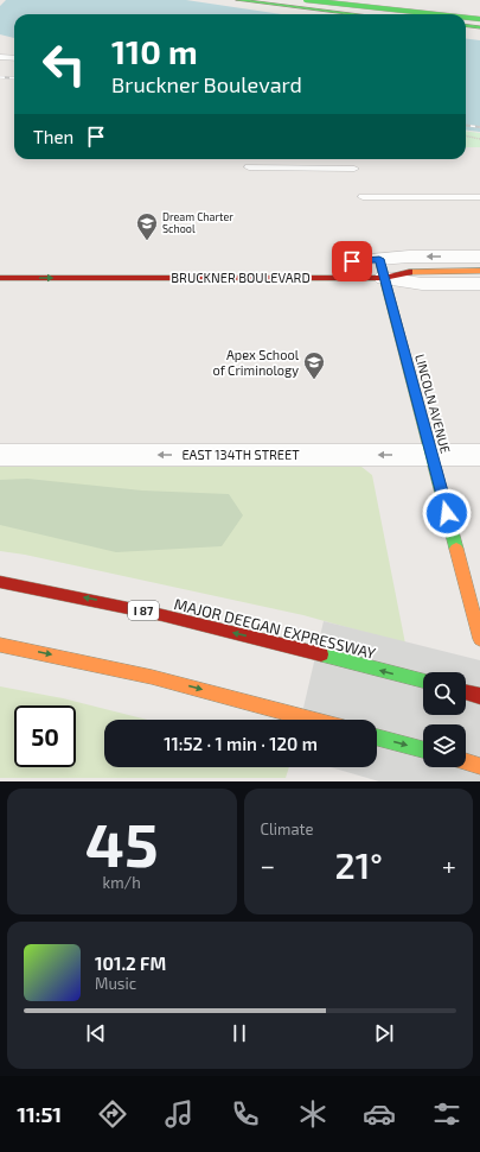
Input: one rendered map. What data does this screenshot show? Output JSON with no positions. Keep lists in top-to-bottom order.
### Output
{
  "streets": {
    "main road": [
      "BRUCKNER BOULEVARD",
      "LINCOLN AVENUE",
      "I 87",
      "MAJOR DEEGAN EXPRESSWAY"
    ],
    "street": ["EAST 134TH STREET"]
  },
  "crossings": [
    ["BRUCKNER BOULEVARD", "LINCOLN AVENUE"],
    ["LINCOLN AVENUE", "EAST 134TH STREET"]
  ],
  "one_way": ["EAST 134TH STREET"],
  "places": {
    "school or university": ["Dream Charter School", "Apex School of Criminology"]
  },
  "page": {
    "turn": ["110 m", "Bruckner Boulevard"],
    "then": "Then",
    "limit": "50",
    "trip": "11:52 · 1 min · 120 m",
    "tile": [
      ["45", "km/h"],
      "Climate"
    ],
    "heat": ["−", "21°", "+"],
    "song": ["101.2 FM", "Music"],
    "tabs": "11:51"
  }
}
